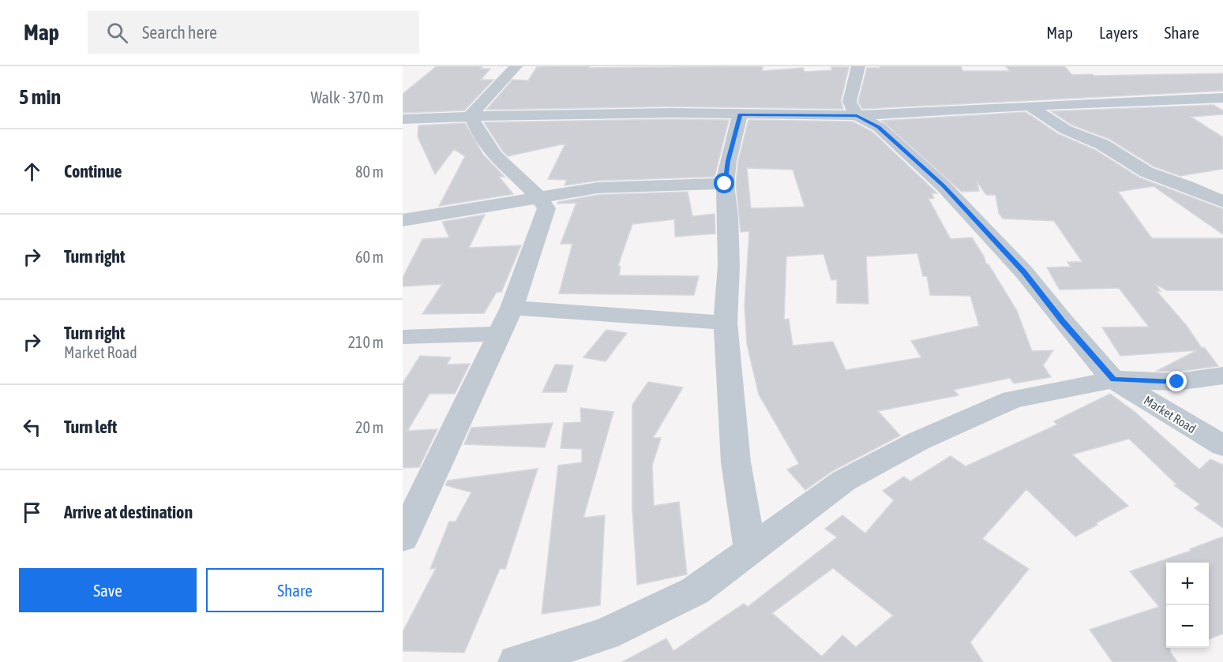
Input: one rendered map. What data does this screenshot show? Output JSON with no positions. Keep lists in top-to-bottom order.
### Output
{
  "streets": {
    "street": ["Market Road"]
  },
  "page": {
    "header": "Map",
    "search": "Search here",
    "nav": ["Map", "Layers", "Share"],
    "heading": ["5 min", "Walk · 370 m"],
    "list": [
      ["Continue", "80 m"],
      ["Turn right", "60 m"],
      ["Turn right", "Market Road", "210 m"],
      ["Turn left", "20 m"],
      "Arrive at destination"
    ],
    "buttons": ["Save", "Share"],
    "map_buttons": ["+", "−"]
  }
}
